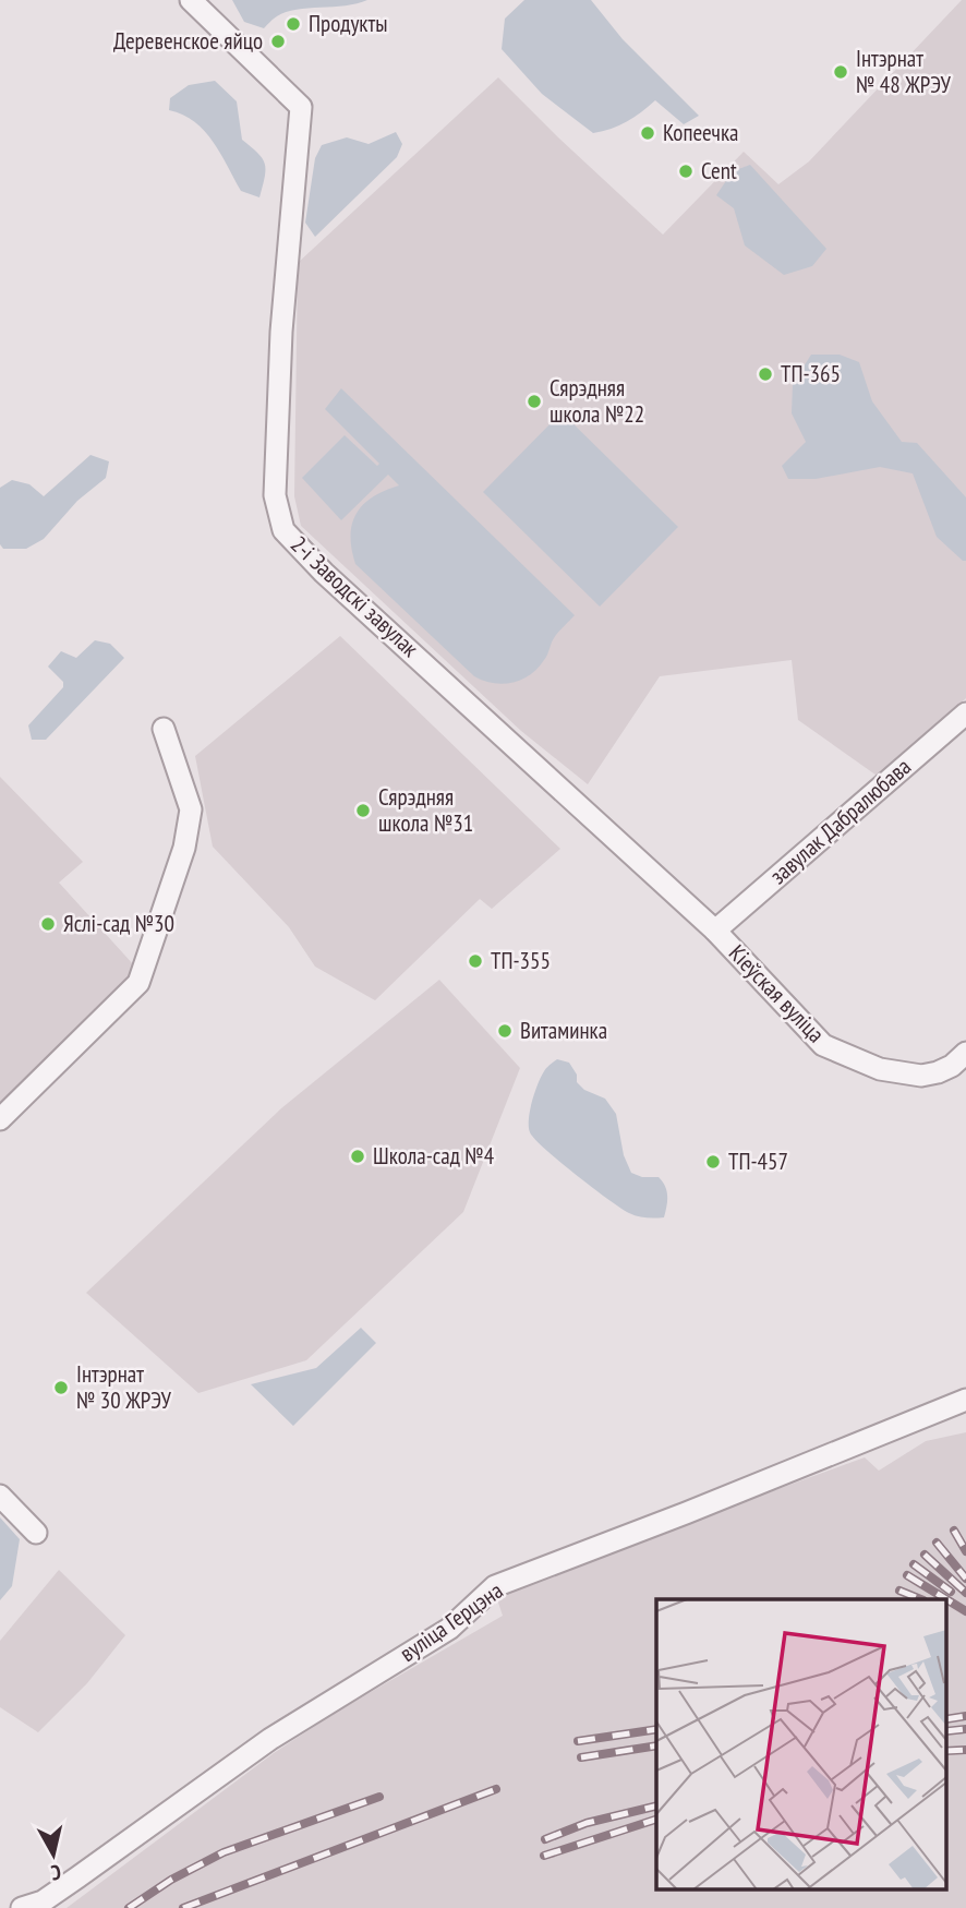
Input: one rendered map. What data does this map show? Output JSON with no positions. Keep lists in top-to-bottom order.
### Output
{
  "streets": {
    "street": [
      "2-і Заводскі завулак",
      "завулак Дабралюбава",
      "Кіеўская вуліца",
      "вуліца Герцэна"
    ]
  },
  "crossings": [
    ["2-і Заводскі завулак", "завулак Дабралюбава"],
    ["2-і Заводскі завулак", "Кіеўская вуліца"],
    ["завулак Дабралюбава", "Кіеўская вуліца"]
  ],
  "places": [
    "Продукты",
    "Деревенское яйцо",
    "Інтэрнат № 48 ЖРЭУ",
    "Копеечка",
    "Cent",
    "ТП-365",
    "Сярэдняя школа №22",
    "Сярэдняя школа №31",
    "Яслі-сад №30",
    "ТП-355",
    "Витаминка",
    "Школа-сад №4",
    "ТП-457",
    "Інтэрнат № 30 ЖРЭУ"
  ],
  "north": "bottom"
}
